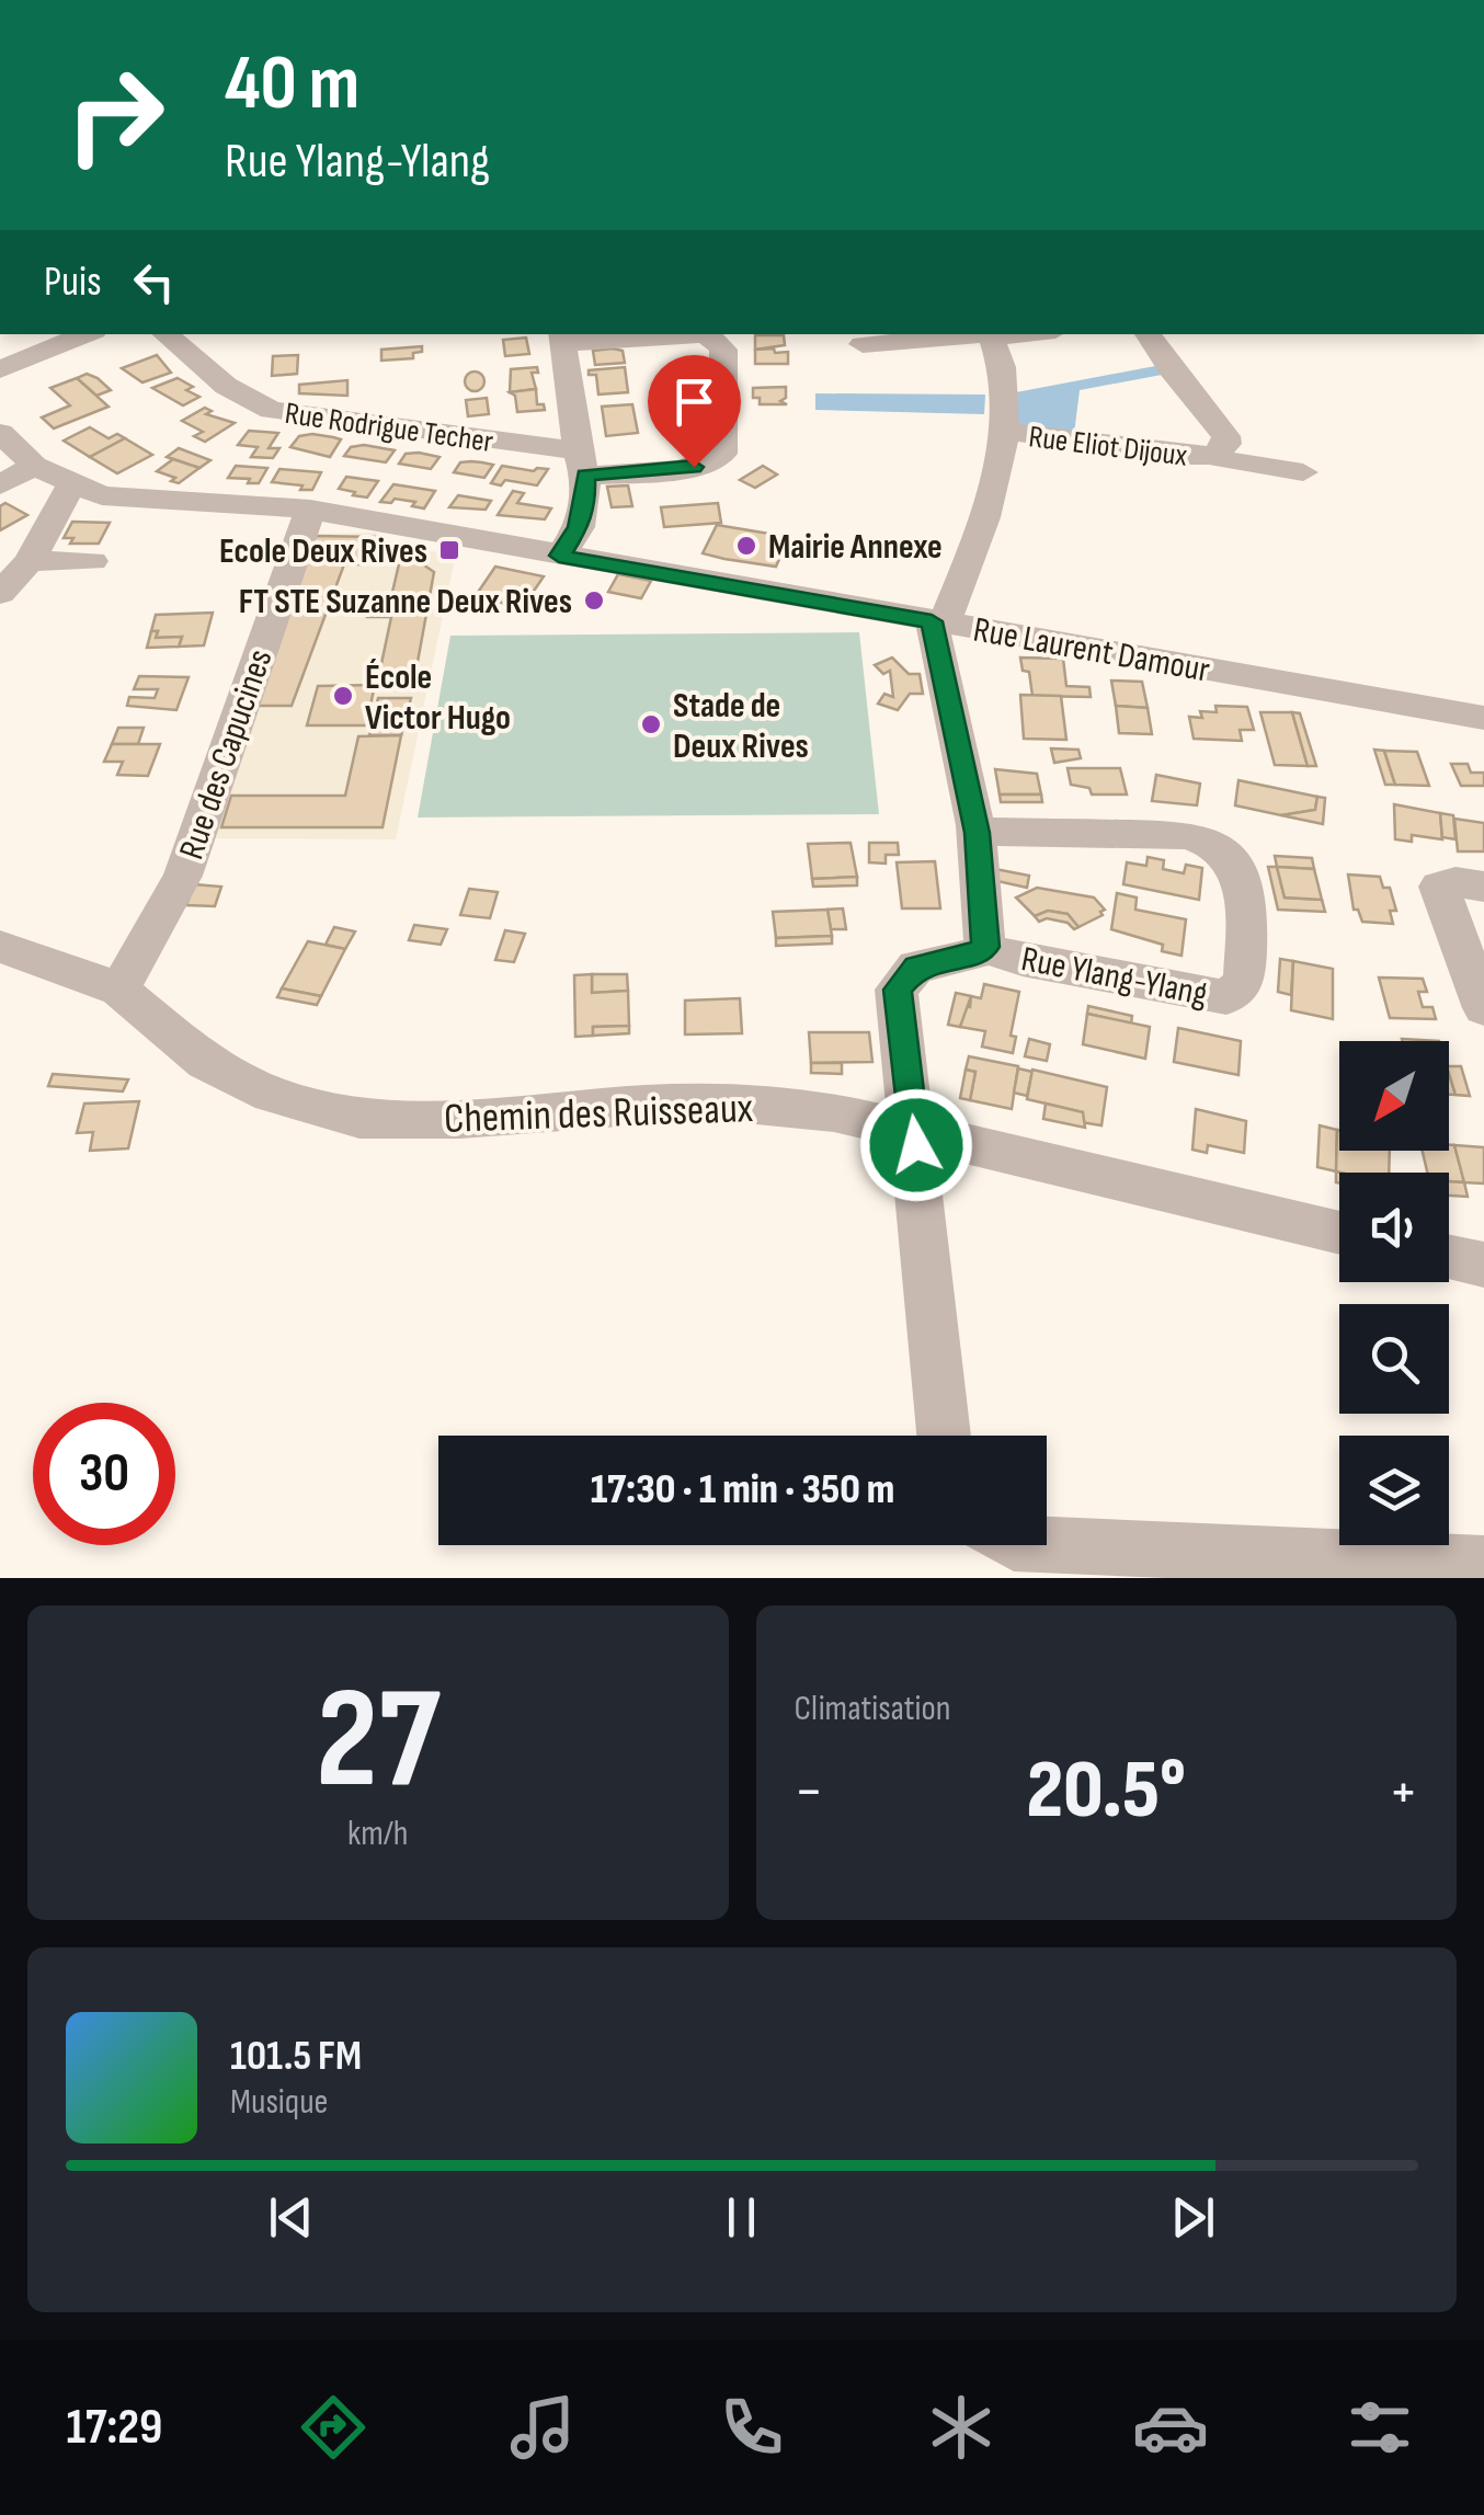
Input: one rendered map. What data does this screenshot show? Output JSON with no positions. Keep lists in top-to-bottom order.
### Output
{
  "streets": {
    "street": [
      "Rue Rodrigue Techer",
      "Rue Eliot Dijoux",
      "Rue Laurent Damour",
      "Rue des Capucines",
      "Rue Ylang-Ylang",
      "Chemin des Ruisseaux"
    ]
  },
  "crossings": [
    ["Rue Laurent Damour", "Rue des Capucines"],
    ["Rue Laurent Damour", "Rue Ylang-Ylang"],
    ["Rue des Capucines", "Chemin des Ruisseaux"],
    ["Rue Ylang-Ylang", "Chemin des Ruisseaux"]
  ],
  "places": {
    "other": [
      "Mairie Annexe",
      "FT STE Suzanne Deux Rives",
      "École Victor Hugo",
      "Stade de Deux Rives"
    ],
    "transit": ["Ecole Deux Rives"]
  },
  "north": "bottom left",
  "page": {
    "turn": ["40 m", "Rue Ylang-Ylang"],
    "then": "Puis",
    "limit": "30",
    "trip": "17:30 · 1 min · 350 m",
    "tile": [
      ["27", "km/h"],
      "Climatisation"
    ],
    "heat": ["−", "20.5°", "+"],
    "song": ["101.5 FM", "Musique"],
    "tabs": "17:29"
  }
}
